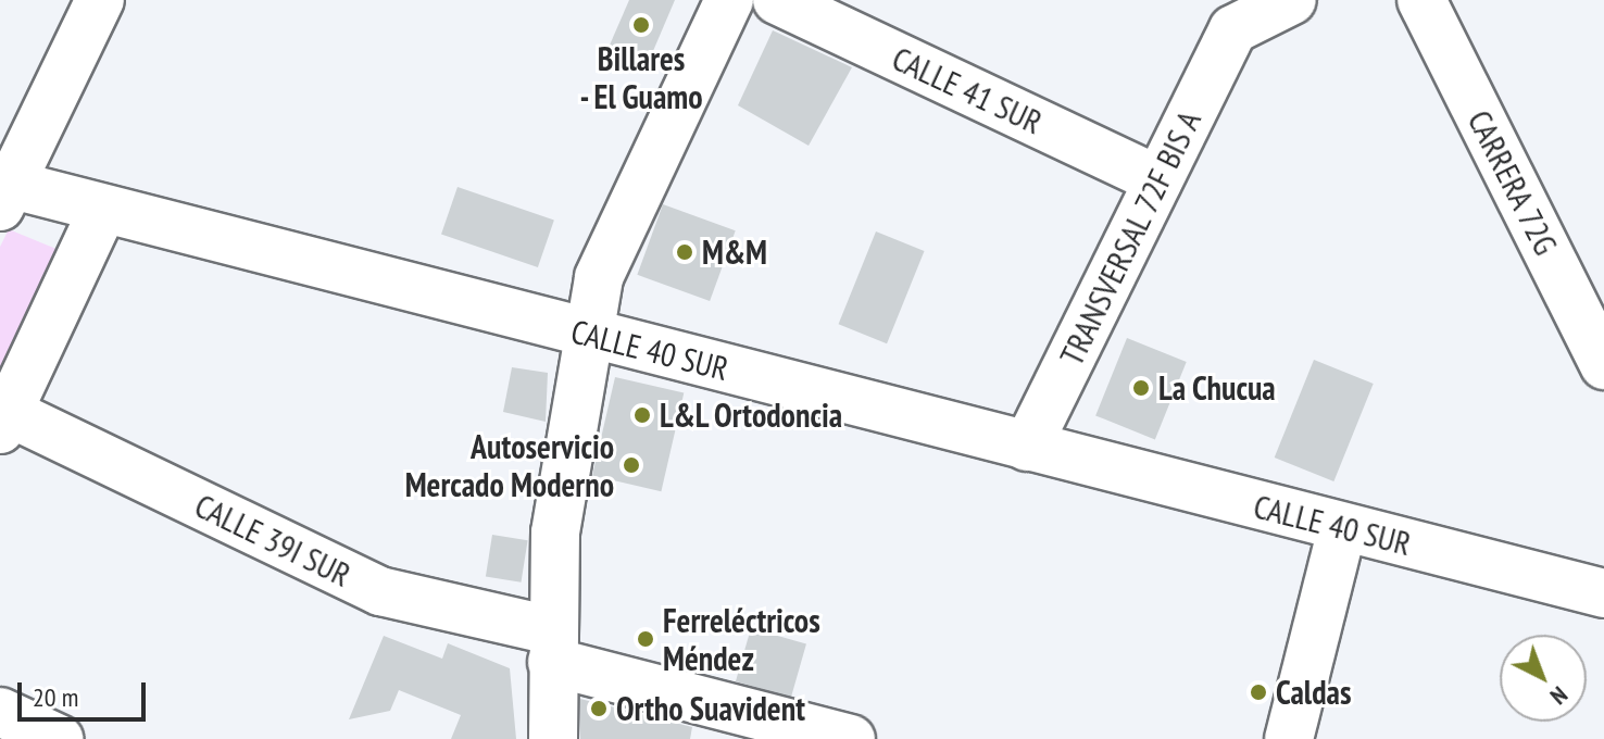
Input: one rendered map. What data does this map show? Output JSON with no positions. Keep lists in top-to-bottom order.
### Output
{
  "streets": {
    "street": [
      "CALLE 41 SUR",
      "CARRERA 72G",
      "TRANSVERSAL 72F BIS A",
      "CALLE 40 SUR",
      "CALLE 39I SUR"
    ]
  },
  "crossings": [
    ["CALLE 41 SUR", "TRANSVERSAL 72F BIS A"],
    ["TRANSVERSAL 72F BIS A", "CALLE 40 SUR"]
  ],
  "places": [
    "Billares - El Guamo",
    "M&M",
    "La Chucua",
    "L&L Ortodoncia",
    "Autoservicio Mercado Moderno",
    "Ferreléctricos Méndez",
    "Caldas",
    "Ortho Suavident"
  ],
  "scale_bar": "20 m",
  "north": "bottom right"
}
